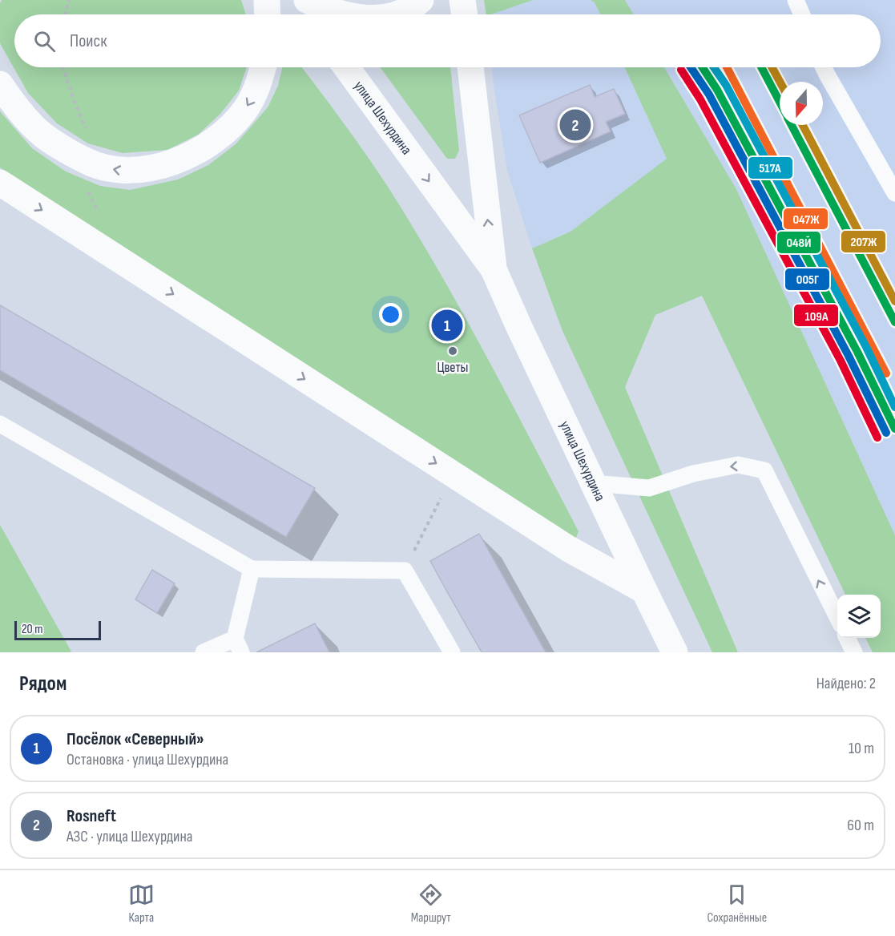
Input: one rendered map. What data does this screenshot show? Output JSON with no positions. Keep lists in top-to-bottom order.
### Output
{
  "streets": {
    "main road": ["улица Шехурдина"]
  },
  "places": ["Цветы"],
  "lines": [
    "transit line 048Й",
    "transit line 047Ж",
    "transit line 207Ж",
    "transit line 005Г",
    "transit line 517А",
    "transit line 109А"
  ],
  "scale_bar": "20 m",
  "north": "bottom",
  "page": {
    "search": "Поиск",
    "pins": ["2", "1"],
    "scale": "20 m",
    "heading": ["Рядом", "Найдено: 2"],
    "list": [
      {
        "mark": "1",
        "name": "Посёлок «Северный»",
        "note": "Остановка · улица Шехурдина",
        "value": "10 m"
      },
      {
        "mark": "2",
        "name": "Rosneft",
        "note": "АЗС · улица Шехурдина",
        "value": "60 m"
      }
    ],
    "nav": ["Карта", "Маршрут", "Сохранённые"]
  }
}
